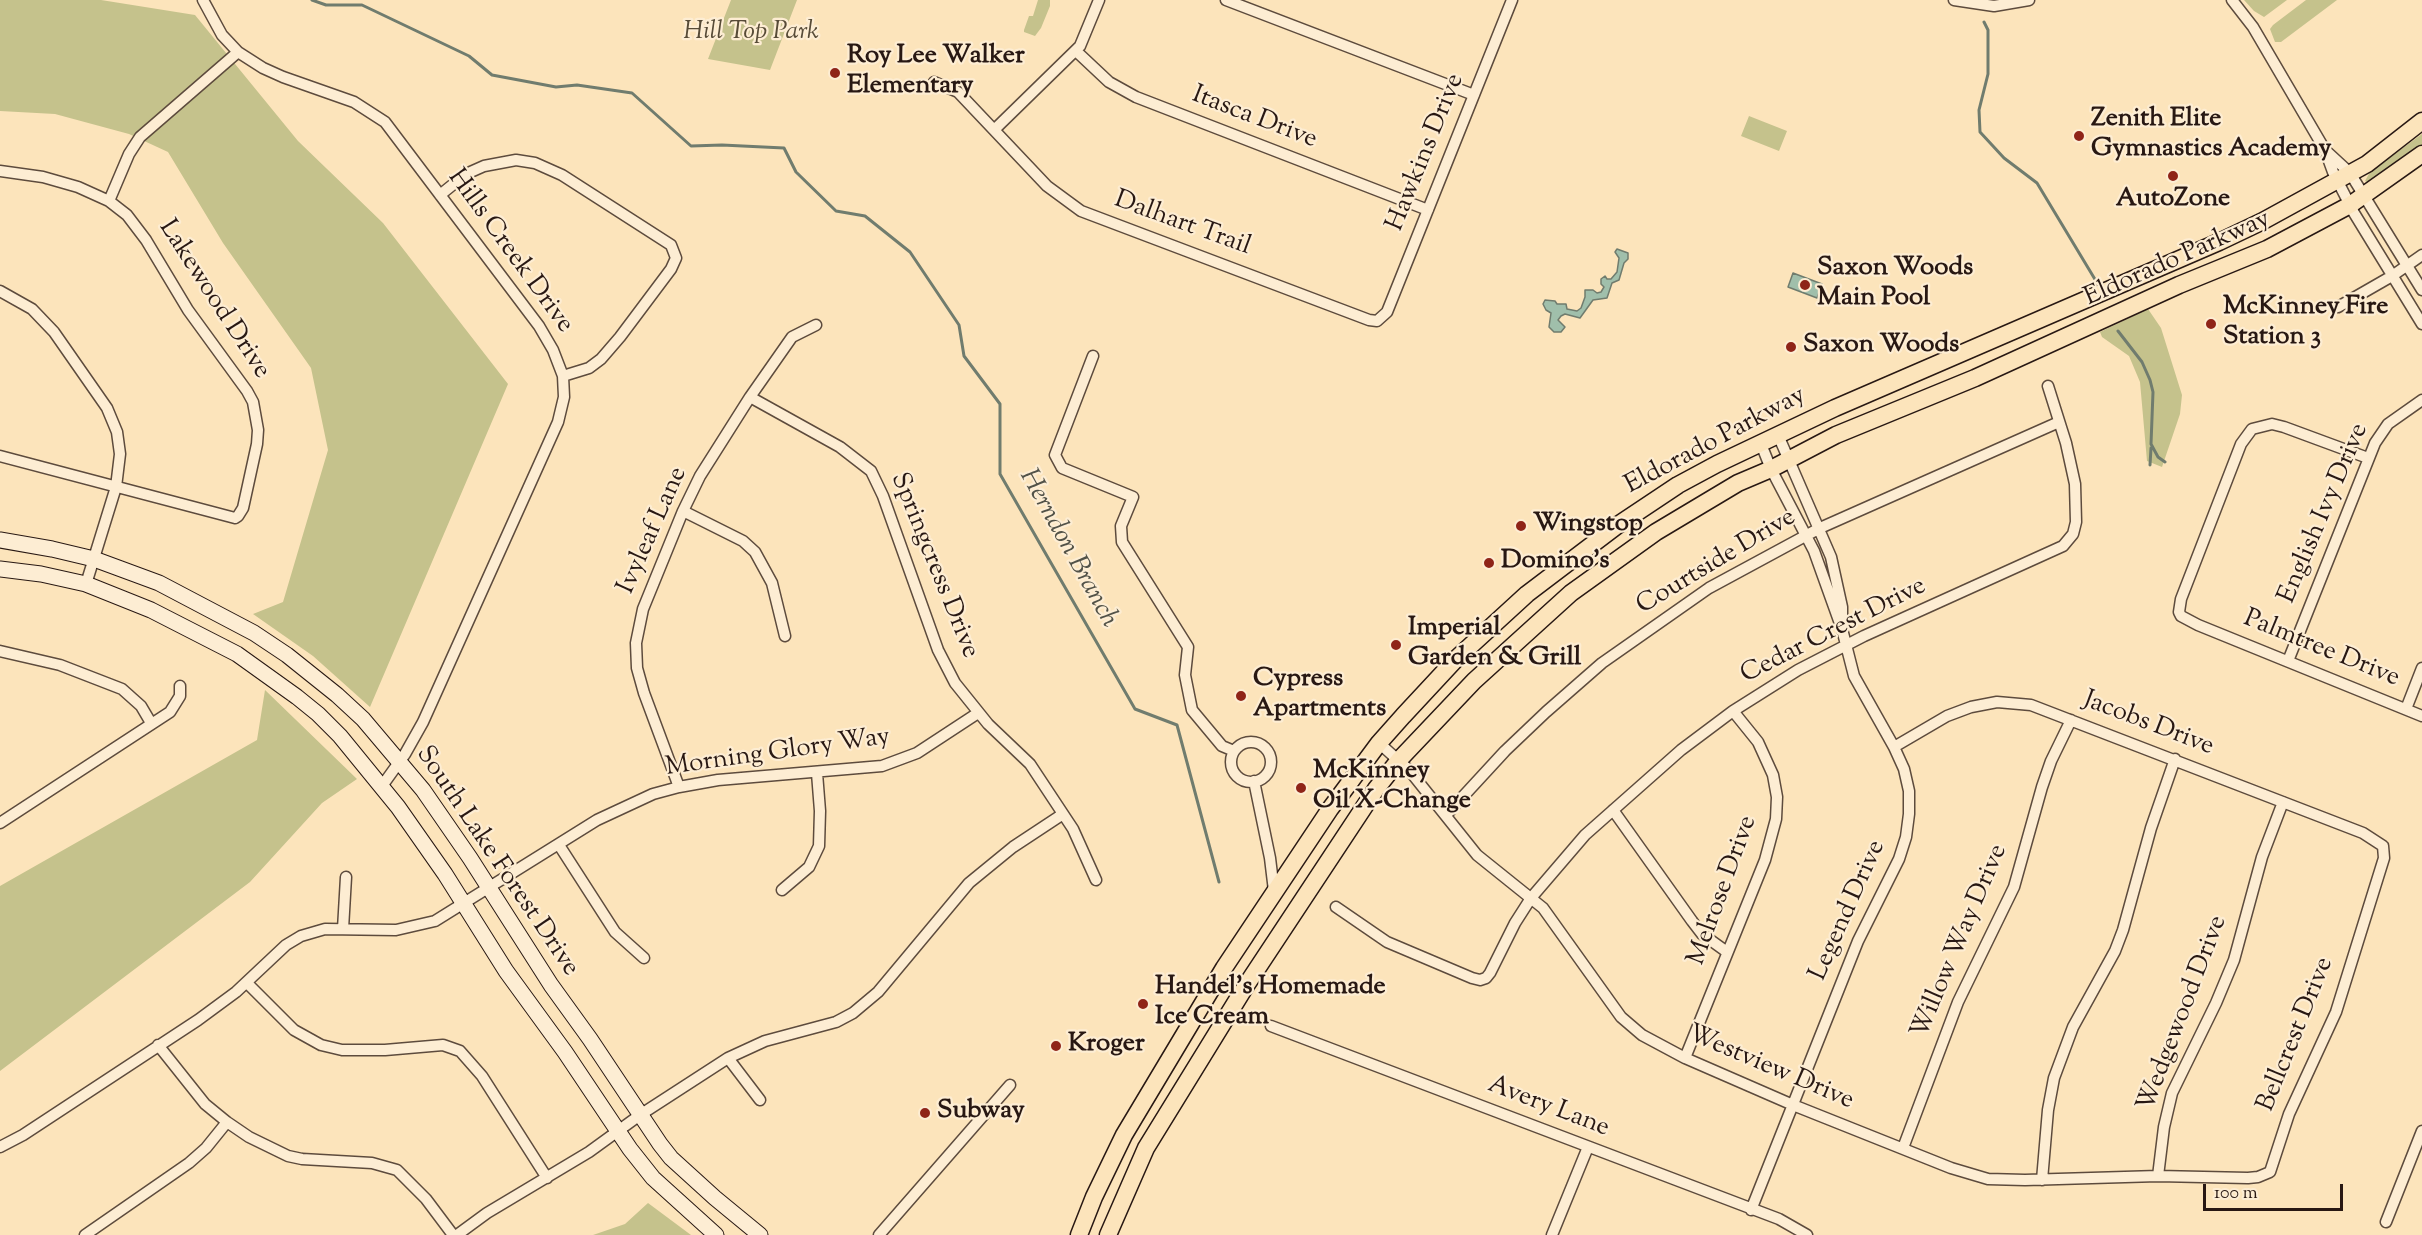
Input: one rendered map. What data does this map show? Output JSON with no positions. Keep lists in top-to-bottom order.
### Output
{
  "streets": {
    "main road": ["Eldorado Parkway", "South Lake Forest Drive"],
    "street": [
      "Itasca Drive",
      "Hawkins Drive",
      "Dalhart Trail",
      "Hills Creek Drive",
      "Lakewood Drive",
      "English Ivy Drive",
      "Ivyleaf Lane",
      "Courtside Drive",
      "Springcress Drive",
      "Cedar Crest Drive",
      "Palmtree Drive",
      "Jacobs Drive",
      "Morning Glory Way",
      "Melrose Drive",
      "Legend Drive",
      "Willow Way Drive",
      "Wedgewood Drive",
      "Bellcrest Drive",
      "Westview Drive",
      "Avery Lane"
    ]
  },
  "crossings": [
    ["Itasca Drive", "Hawkins Drive"],
    ["Hawkins Drive", "Dalhart Trail"],
    ["Hills Creek Drive", "South Lake Forest Drive"],
    ["Eldorado Parkway", "Legend Drive"],
    ["Eldorado Parkway", "Westview Drive"],
    ["English Ivy Drive", "Palmtree Drive"],
    ["Ivyleaf Lane", "Springcress Drive"],
    ["Ivyleaf Lane", "Morning Glory Way"],
    ["Courtside Drive", "Cedar Crest Drive"],
    ["Courtside Drive", "Legend Drive"],
    ["Courtside Drive", "Westview Drive"],
    ["Springcress Drive", "Morning Glory Way"],
    ["Cedar Crest Drive", "Melrose Drive"],
    ["Cedar Crest Drive", "Legend Drive"],
    ["Cedar Crest Drive", "Westview Drive"],
    ["Jacobs Drive", "Legend Drive"],
    ["Jacobs Drive", "Willow Way Drive"],
    ["Jacobs Drive", "Wedgewood Drive"],
    ["Jacobs Drive", "Bellcrest Drive"],
    ["Morning Glory Way", "South Lake Forest Drive"],
    ["Melrose Drive", "Westview Drive"],
    ["Legend Drive", "Westview Drive"],
    ["Legend Drive", "Avery Lane"],
    ["Willow Way Drive", "Westview Drive"],
    ["Wedgewood Drive", "Westview Drive"],
    ["Bellcrest Drive", "Westview Drive"]
  ],
  "water": ["Herndon Branch"],
  "parks": ["Hill Top Park"],
  "places": [
    "Roy Lee Walker Elementary",
    "Zenith Elite Gymnastics Academy",
    "AutoZone",
    "Saxon Woods Main Pool",
    "McKinney Fire Station 3",
    "Saxon Woods",
    "Wingstop",
    "Domino's",
    "Imperial Garden & Grill",
    "Cypress Apartments",
    "McKinney Oil X-Change",
    "Handel's Homemade Ice Cream",
    "Kroger",
    "Subway"
  ],
  "scale_bar": "100 m"
}
